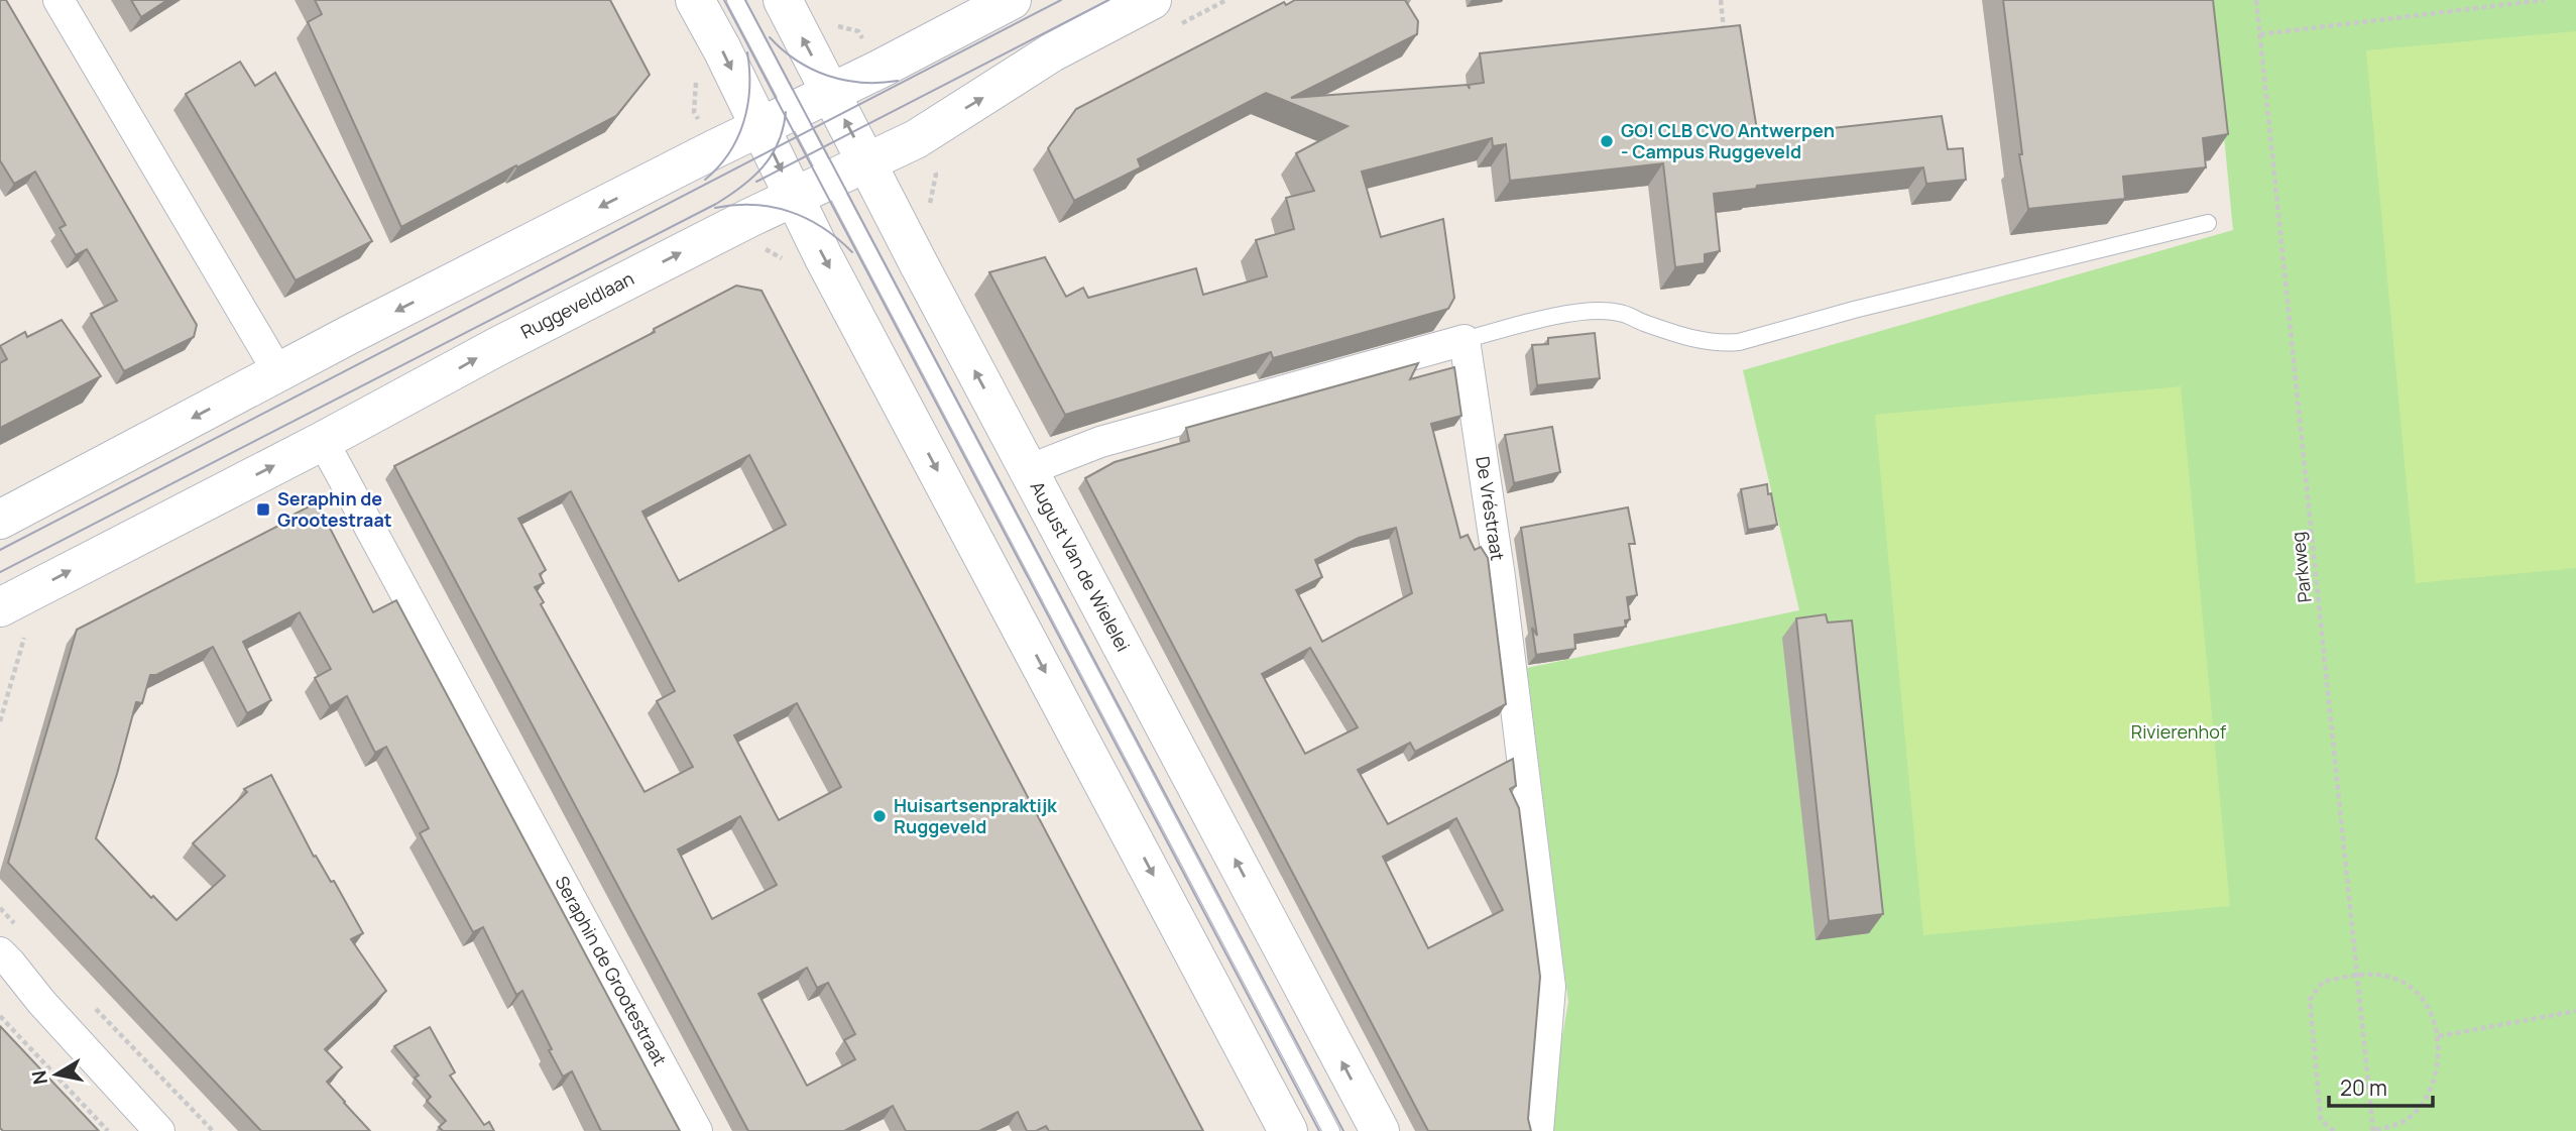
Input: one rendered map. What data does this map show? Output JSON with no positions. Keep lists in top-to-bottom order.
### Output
{
  "streets": {
    "main road": ["Ruggeveldlaan", "August Van de Wielelei"],
    "street": ["De Vréstraat", "Seraphin de Grootestraat"],
    "path": ["Parkweg"]
  },
  "crossings": [
    ["Ruggeveldlaan", "August Van de Wielelei"],
    ["Ruggeveldlaan", "Seraphin de Grootestraat"]
  ],
  "parks": ["Rivierenhof"],
  "places": {
    "other": ["GO! CLB CVO Antwerpen - Campus Ruggeveld", "Huisartsenpraktijk Ruggeveld"],
    "transit": ["Seraphin de Grootestraat"]
  },
  "scale_bar": "20 m",
  "north": "left"
}
